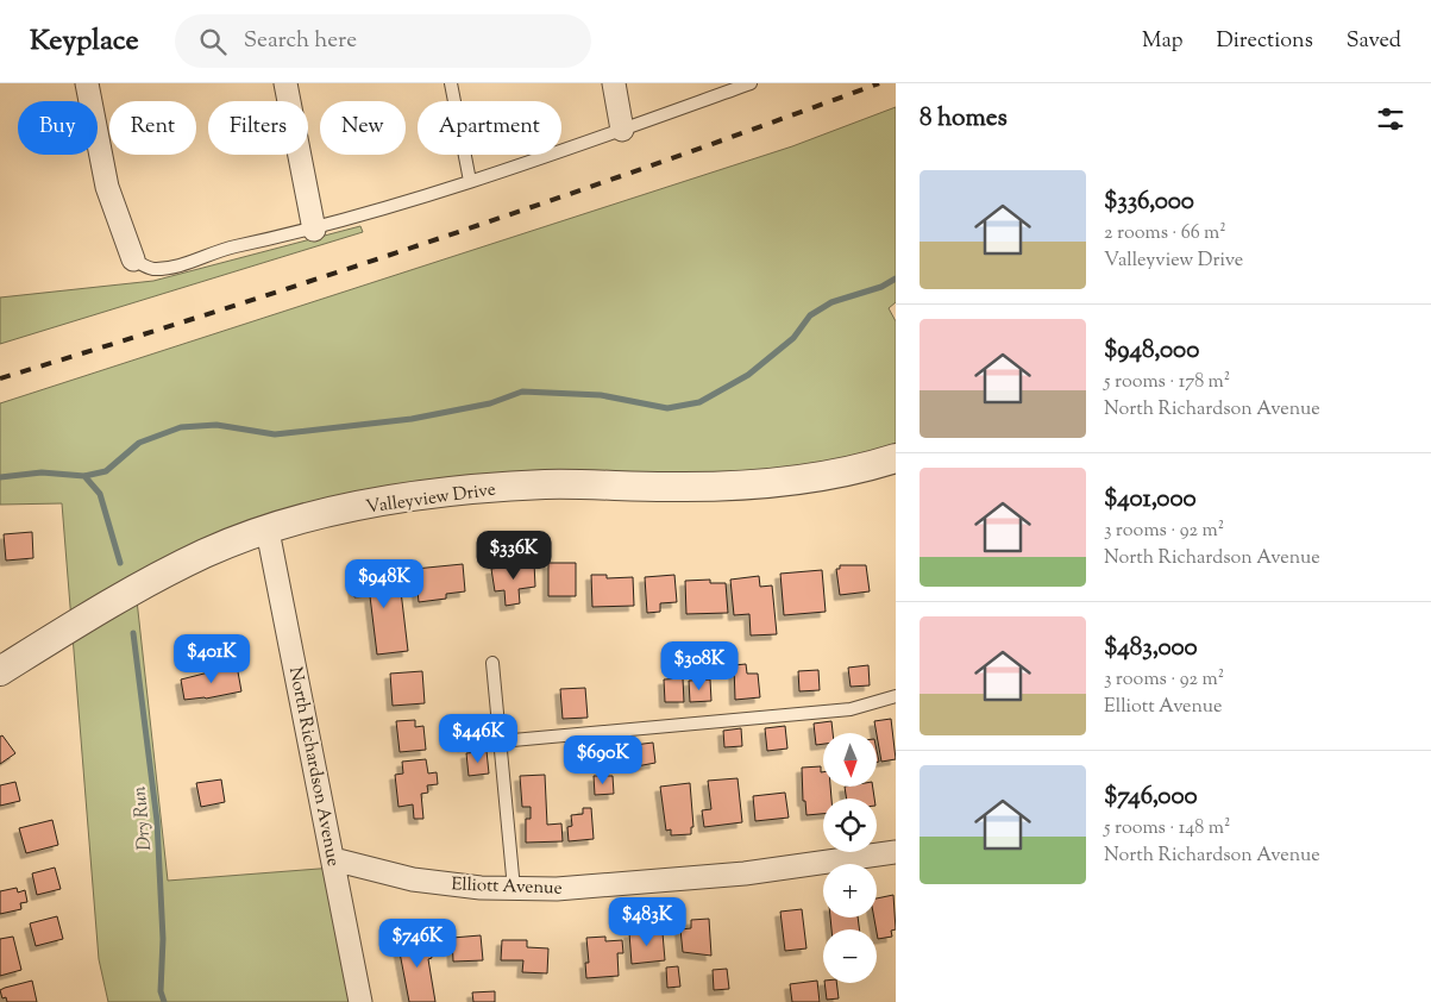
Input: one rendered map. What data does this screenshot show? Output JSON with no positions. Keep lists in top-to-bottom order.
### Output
{
  "streets": {
    "street": ["Valleyview Drive", "North Richardson Avenue", "Elliott Avenue"]
  },
  "crossings": [
    ["Valleyview Drive", "North Richardson Avenue"],
    ["North Richardson Avenue", "Elliott Avenue"]
  ],
  "water": ["Dry Run"],
  "north": "bottom",
  "page": {
    "header": "Keyplace",
    "search": "Search here",
    "nav": ["Map", "Directions", "Saved"],
    "heading": "8 homes",
    "chip": [
      "Buy",
      "Rent",
      "Filters",
      "New",
      "Apartment"
    ],
    "list": [
      {
        "name": "$336,000",
        "note": "2 rooms · 66 m² · Valleyview Drive"
      },
      {
        "name": "$948,000",
        "note": "5 rooms · 178 m² · North Richardson Avenue"
      },
      {
        "name": "$401,000",
        "note": "3 rooms · 92 m² · North Richardson Avenue"
      },
      {
        "name": "$483,000",
        "note": "3 rooms · 92 m² · Elliott Avenue"
      },
      {
        "name": "$746,000",
        "note": "5 rooms · 148 m² · North Richardson Avenue"
      }
    ],
    "price": [
      "$336K",
      "$948K",
      "$401K",
      "$308K",
      "$446K",
      "$690K",
      "$483K",
      "$746K"
    ],
    "map_buttons": ["+", "−"]
  }
}
